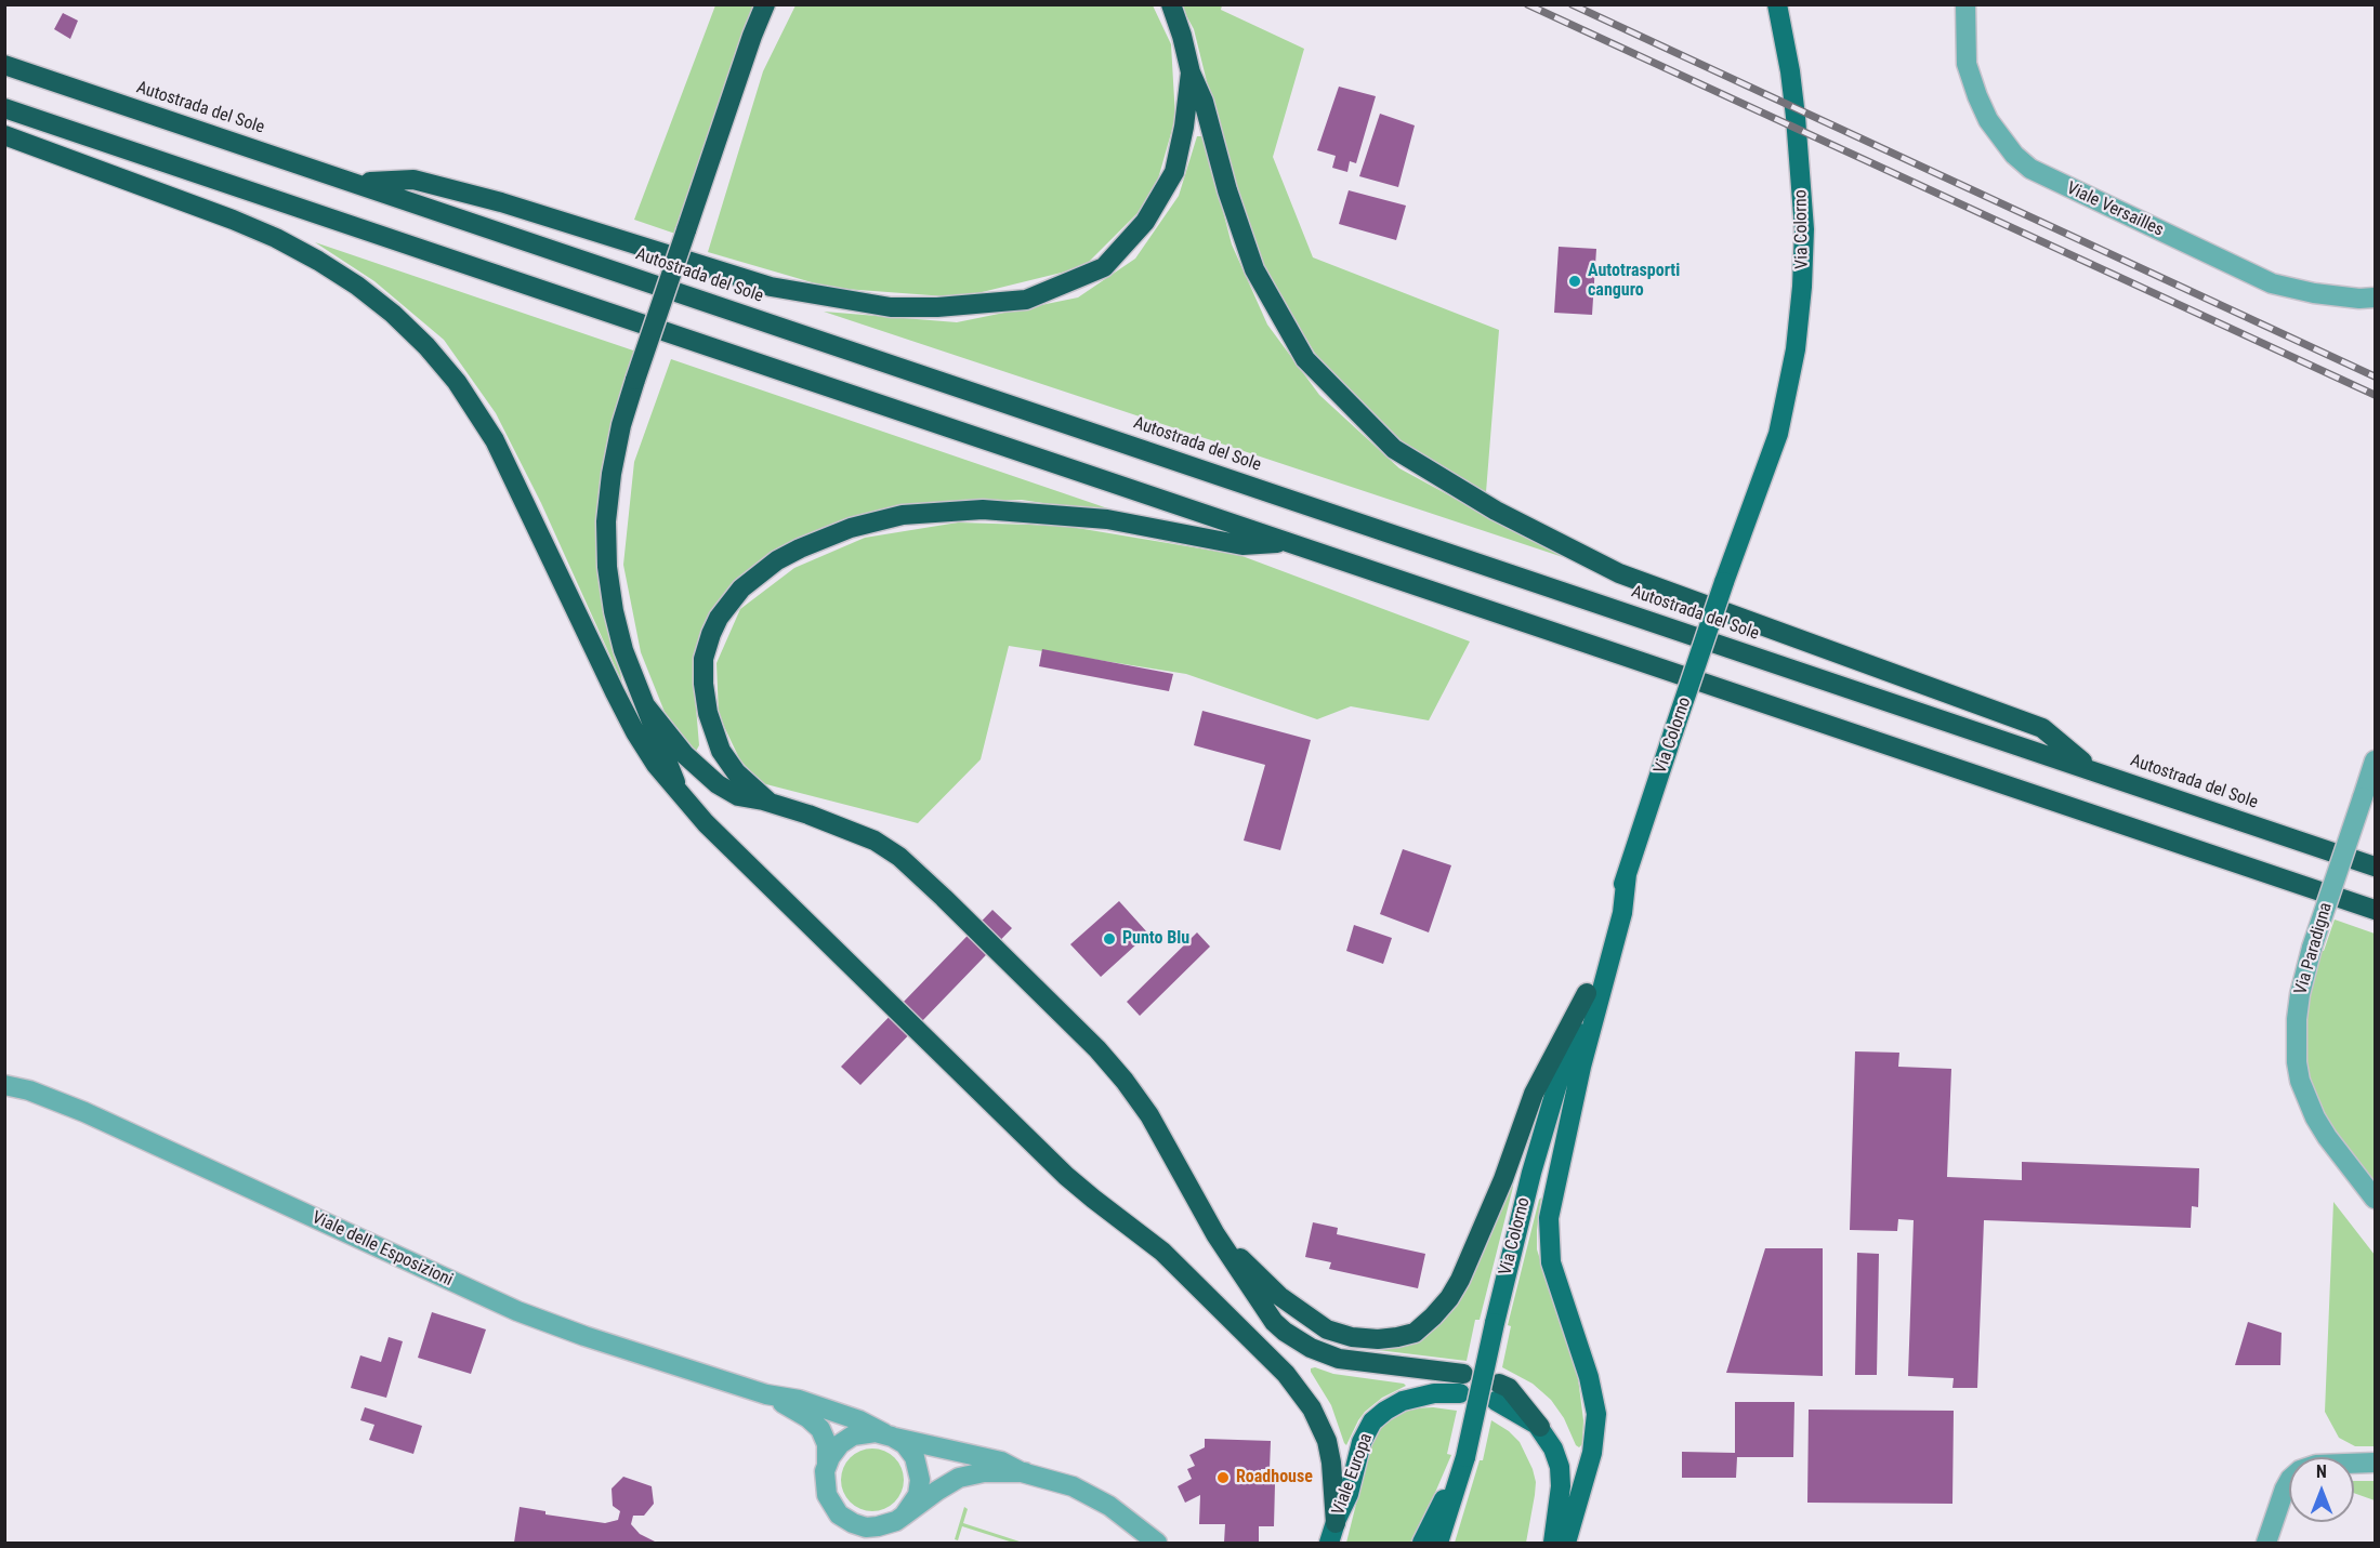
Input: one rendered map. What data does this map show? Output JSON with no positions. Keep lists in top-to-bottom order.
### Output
{
  "streets": {
    "highway": ["Autostrada del Sole"],
    "main road": ["Via Colorno", "Viale Europa"],
    "street": ["Viale Versailles", "Via Paradigna", "Viale delle Esposizioni"]
  },
  "places": ["Autotrasporti canguro", "Punto Blu", "Roadhouse"],
  "north": "top"
}
